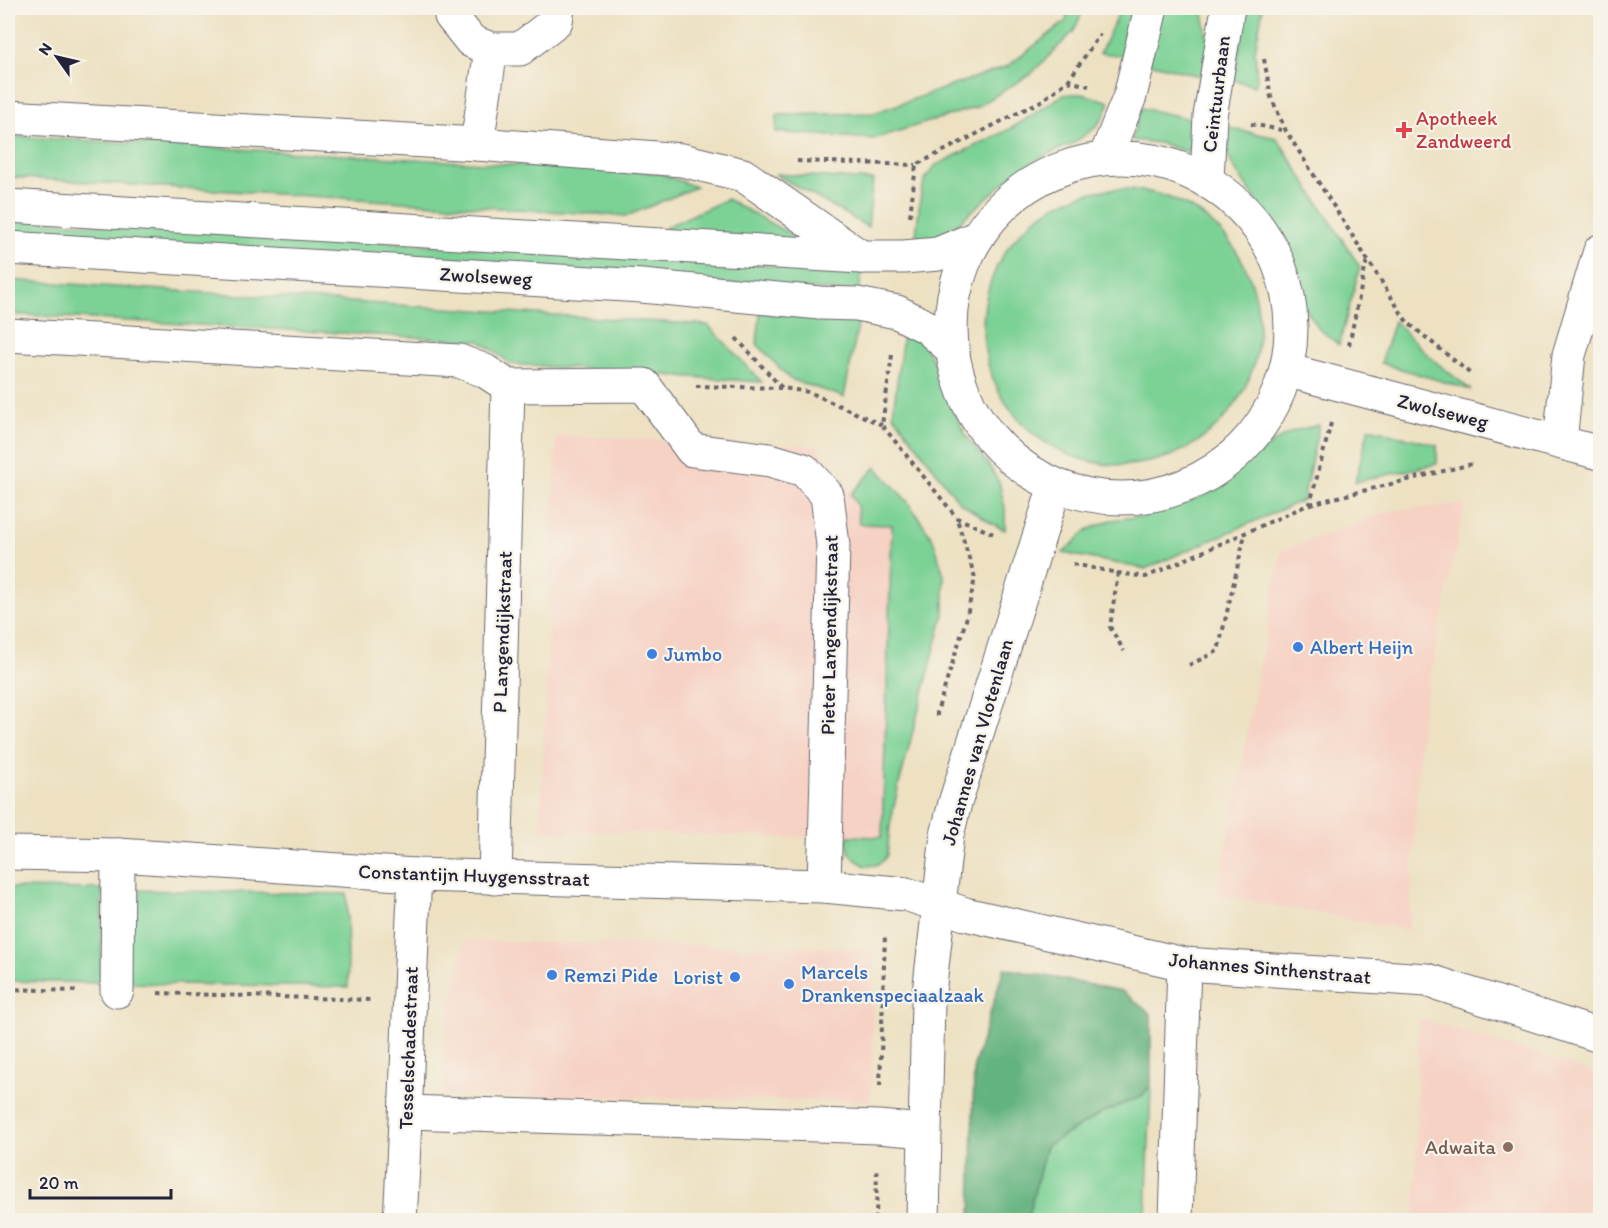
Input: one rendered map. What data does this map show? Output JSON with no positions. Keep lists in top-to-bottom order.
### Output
{
  "streets": {
    "street": [
      "Ceintuurbaan",
      "Zwolseweg",
      "P Langendijkstraat",
      "Pieter Langendijkstraat",
      "Johannes van Vlotenlaan",
      "Constantijn Huygensstraat",
      "Johannes Sinthenstraat",
      "Tesselschadestraat"
    ]
  },
  "crossings": [
    ["P Langendijkstraat", "Constantijn Huygensstraat"],
    ["Pieter Langendijkstraat", "Constantijn Huygensstraat"],
    ["Johannes van Vlotenlaan", "Constantijn Huygensstraat"],
    ["Johannes van Vlotenlaan", "Johannes Sinthenstraat"],
    ["Constantijn Huygensstraat", "Johannes Sinthenstraat"],
    ["Constantijn Huygensstraat", "Tesselschadestraat"]
  ],
  "places": {
    "health": ["Apotheek Zandweerd"],
    "other": [
      "Albert Heijn",
      "Jumbo",
      "Remzi Pide",
      "Lorist",
      "Marcels Drankenspeciaalzaak",
      "Adwaita"
    ]
  },
  "scale_bar": "20 m",
  "north": "top left"
}
